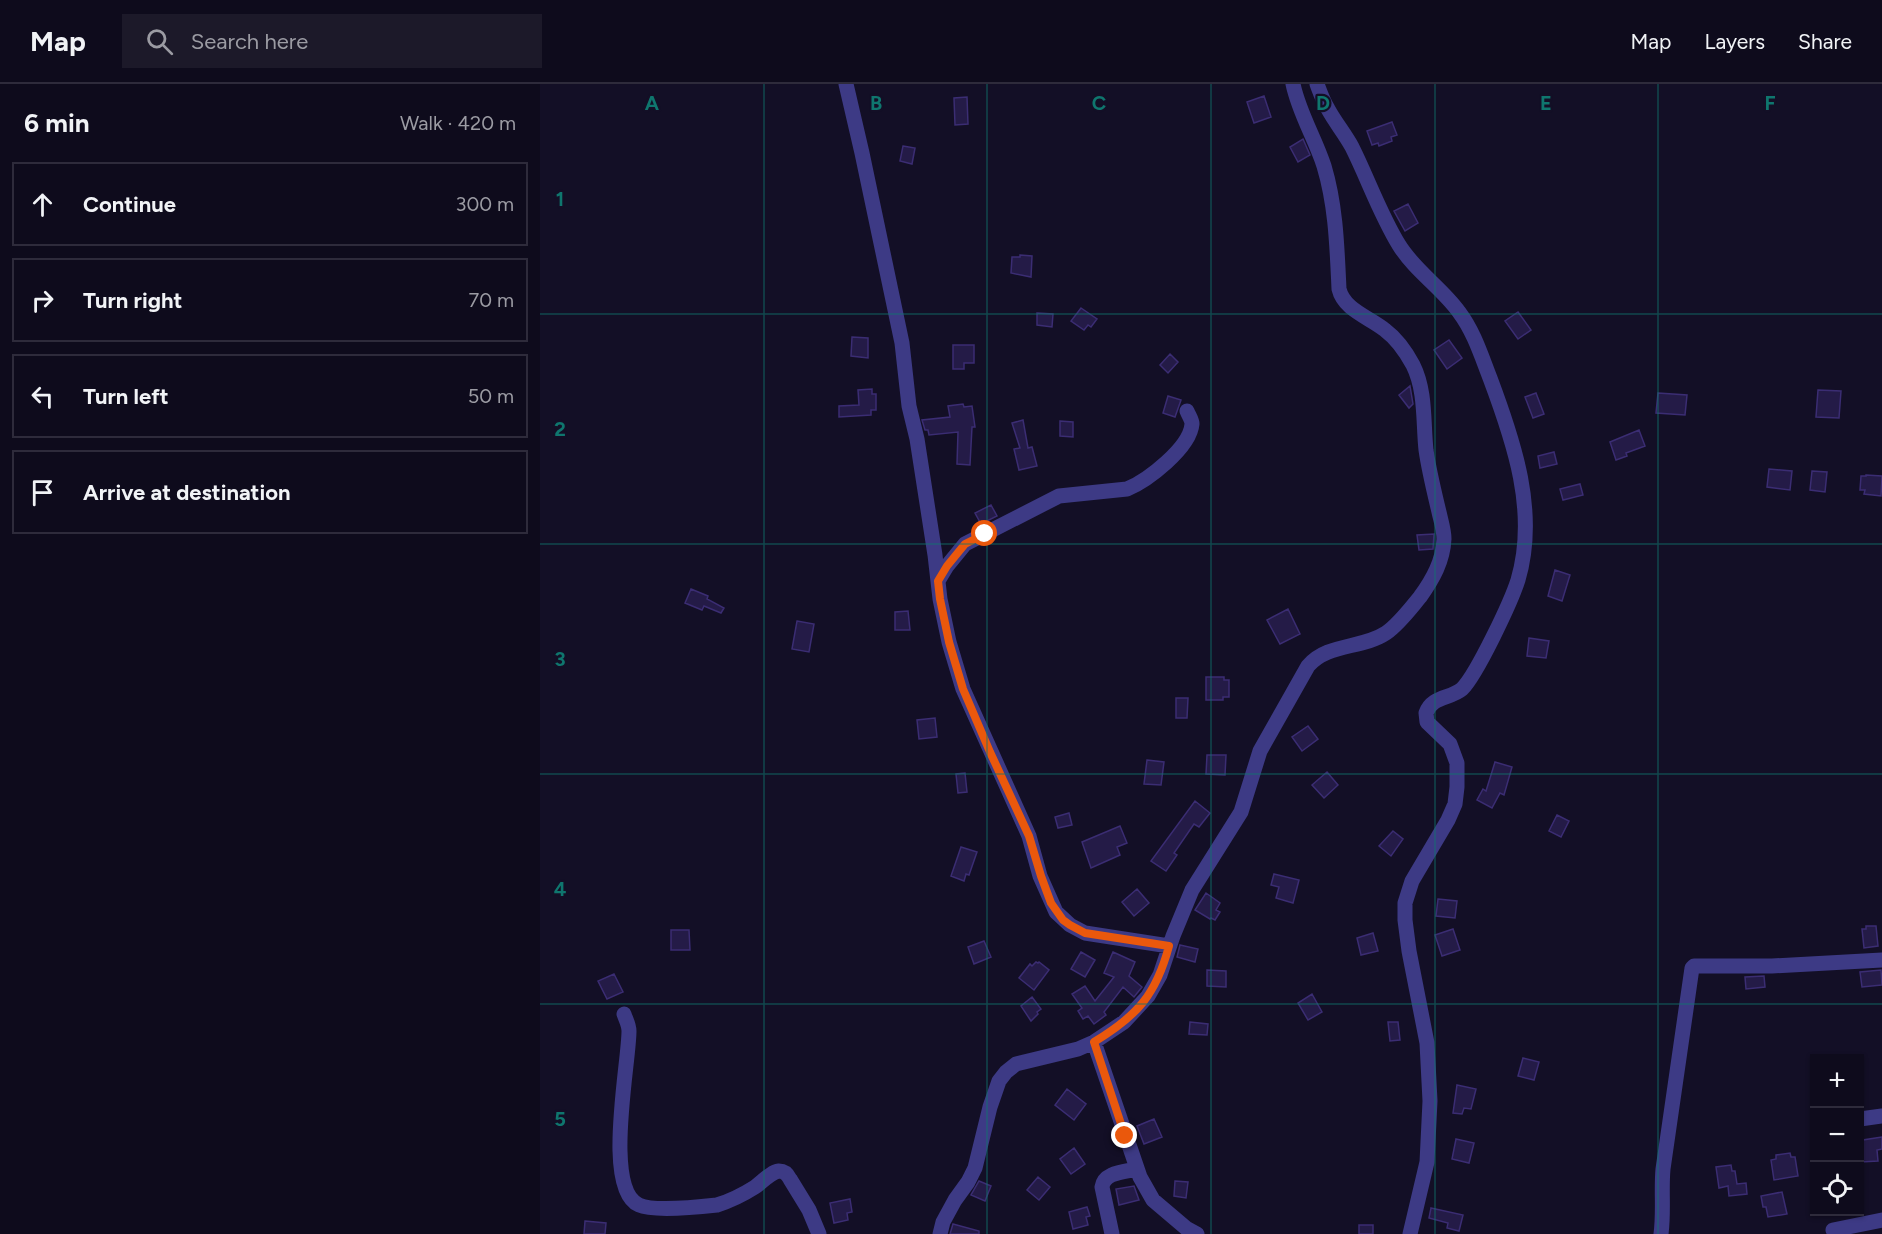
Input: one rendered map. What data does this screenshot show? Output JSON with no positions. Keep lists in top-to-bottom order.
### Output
{
  "page": {
    "header": "Map",
    "search": "Search here",
    "nav": ["Map", "Layers", "Share"],
    "heading": ["6 min", "Walk · 420 m"],
    "list": [
      ["Continue", "300 m"],
      ["Turn right", "70 m"],
      ["Turn left", "50 m"],
      "Arrive at destination"
    ],
    "map_buttons": ["+", "−"]
  },
  "grid": {
    "columns": [
      "A",
      "B",
      "C",
      "D",
      "E",
      "F"
    ],
    "rows": [
      "1",
      "2",
      "3",
      "4",
      "5"
    ]
  }
}
